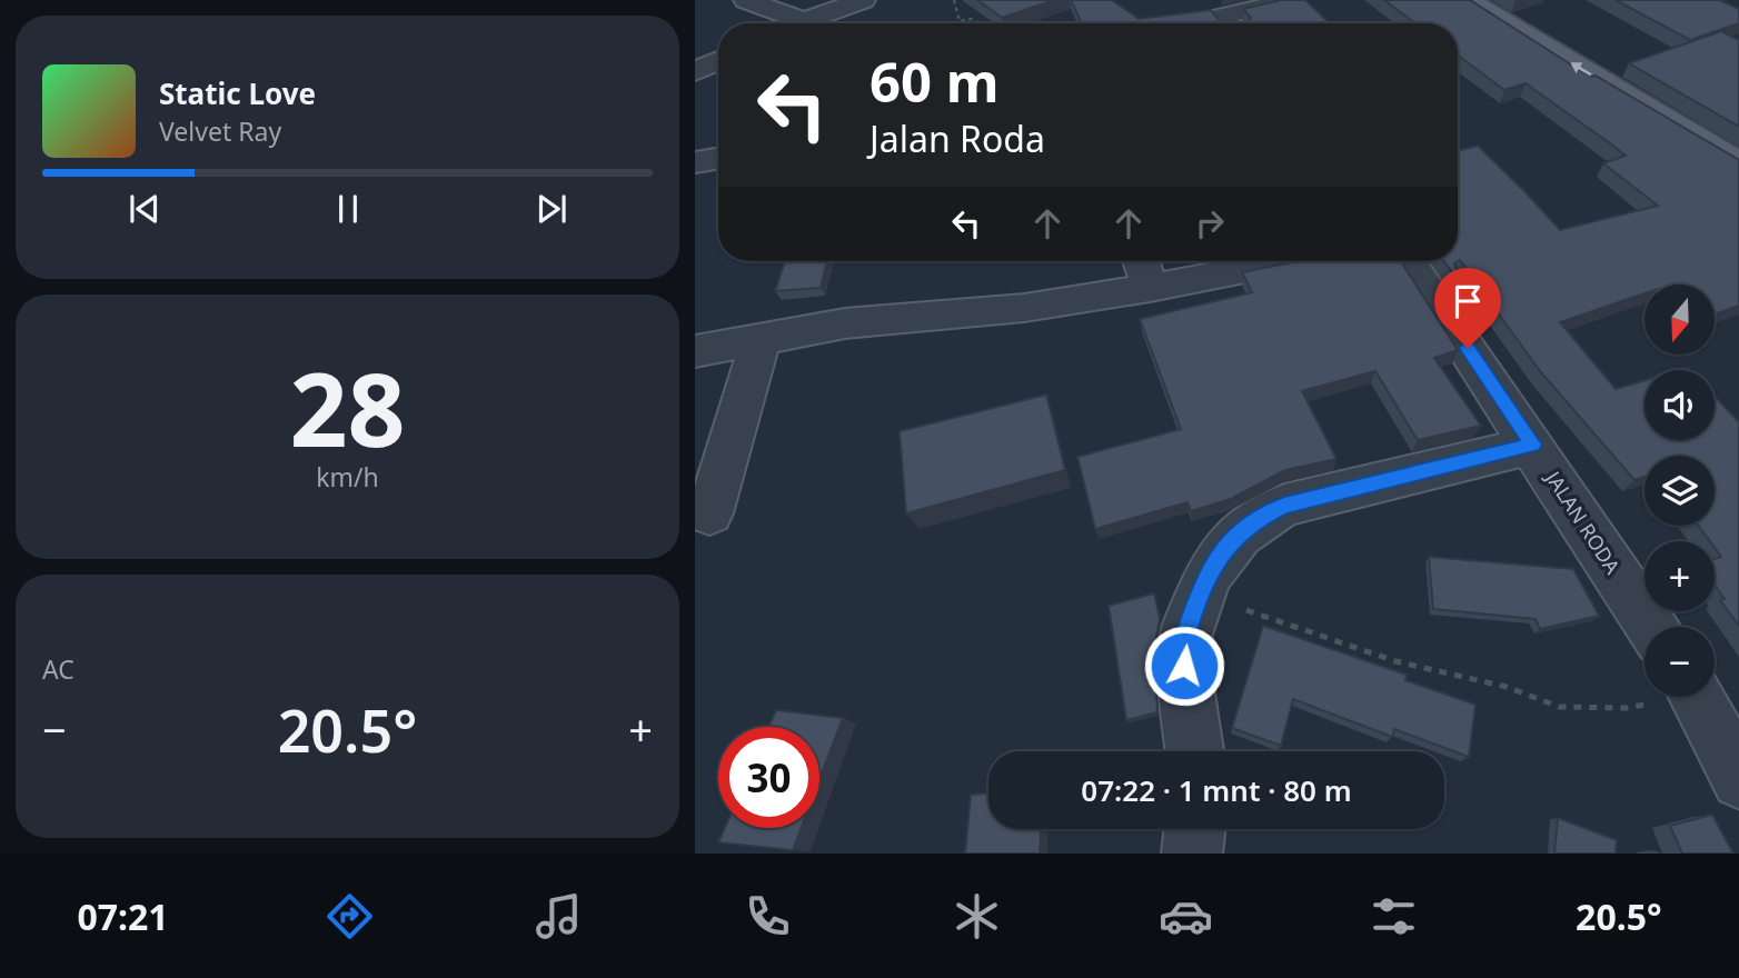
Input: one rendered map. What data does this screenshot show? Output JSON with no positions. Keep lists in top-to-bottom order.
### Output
{
  "streets": {
    "street": ["JALAN RODA"]
  },
  "north": "bottom",
  "page": {
    "turn": ["60 m", "Jalan Roda"],
    "song": ["Static Love", "Velvet Ray"],
    "map_buttons": ["+", "−"],
    "tile": [
      ["28", "km/h"],
      "AC"
    ],
    "heat": ["−", "20.5°", "+"],
    "limit": "30",
    "trip": "07:22 · 1 mnt · 80 m",
    "tabs": ["07:21", "20.5°"]
  }
}
